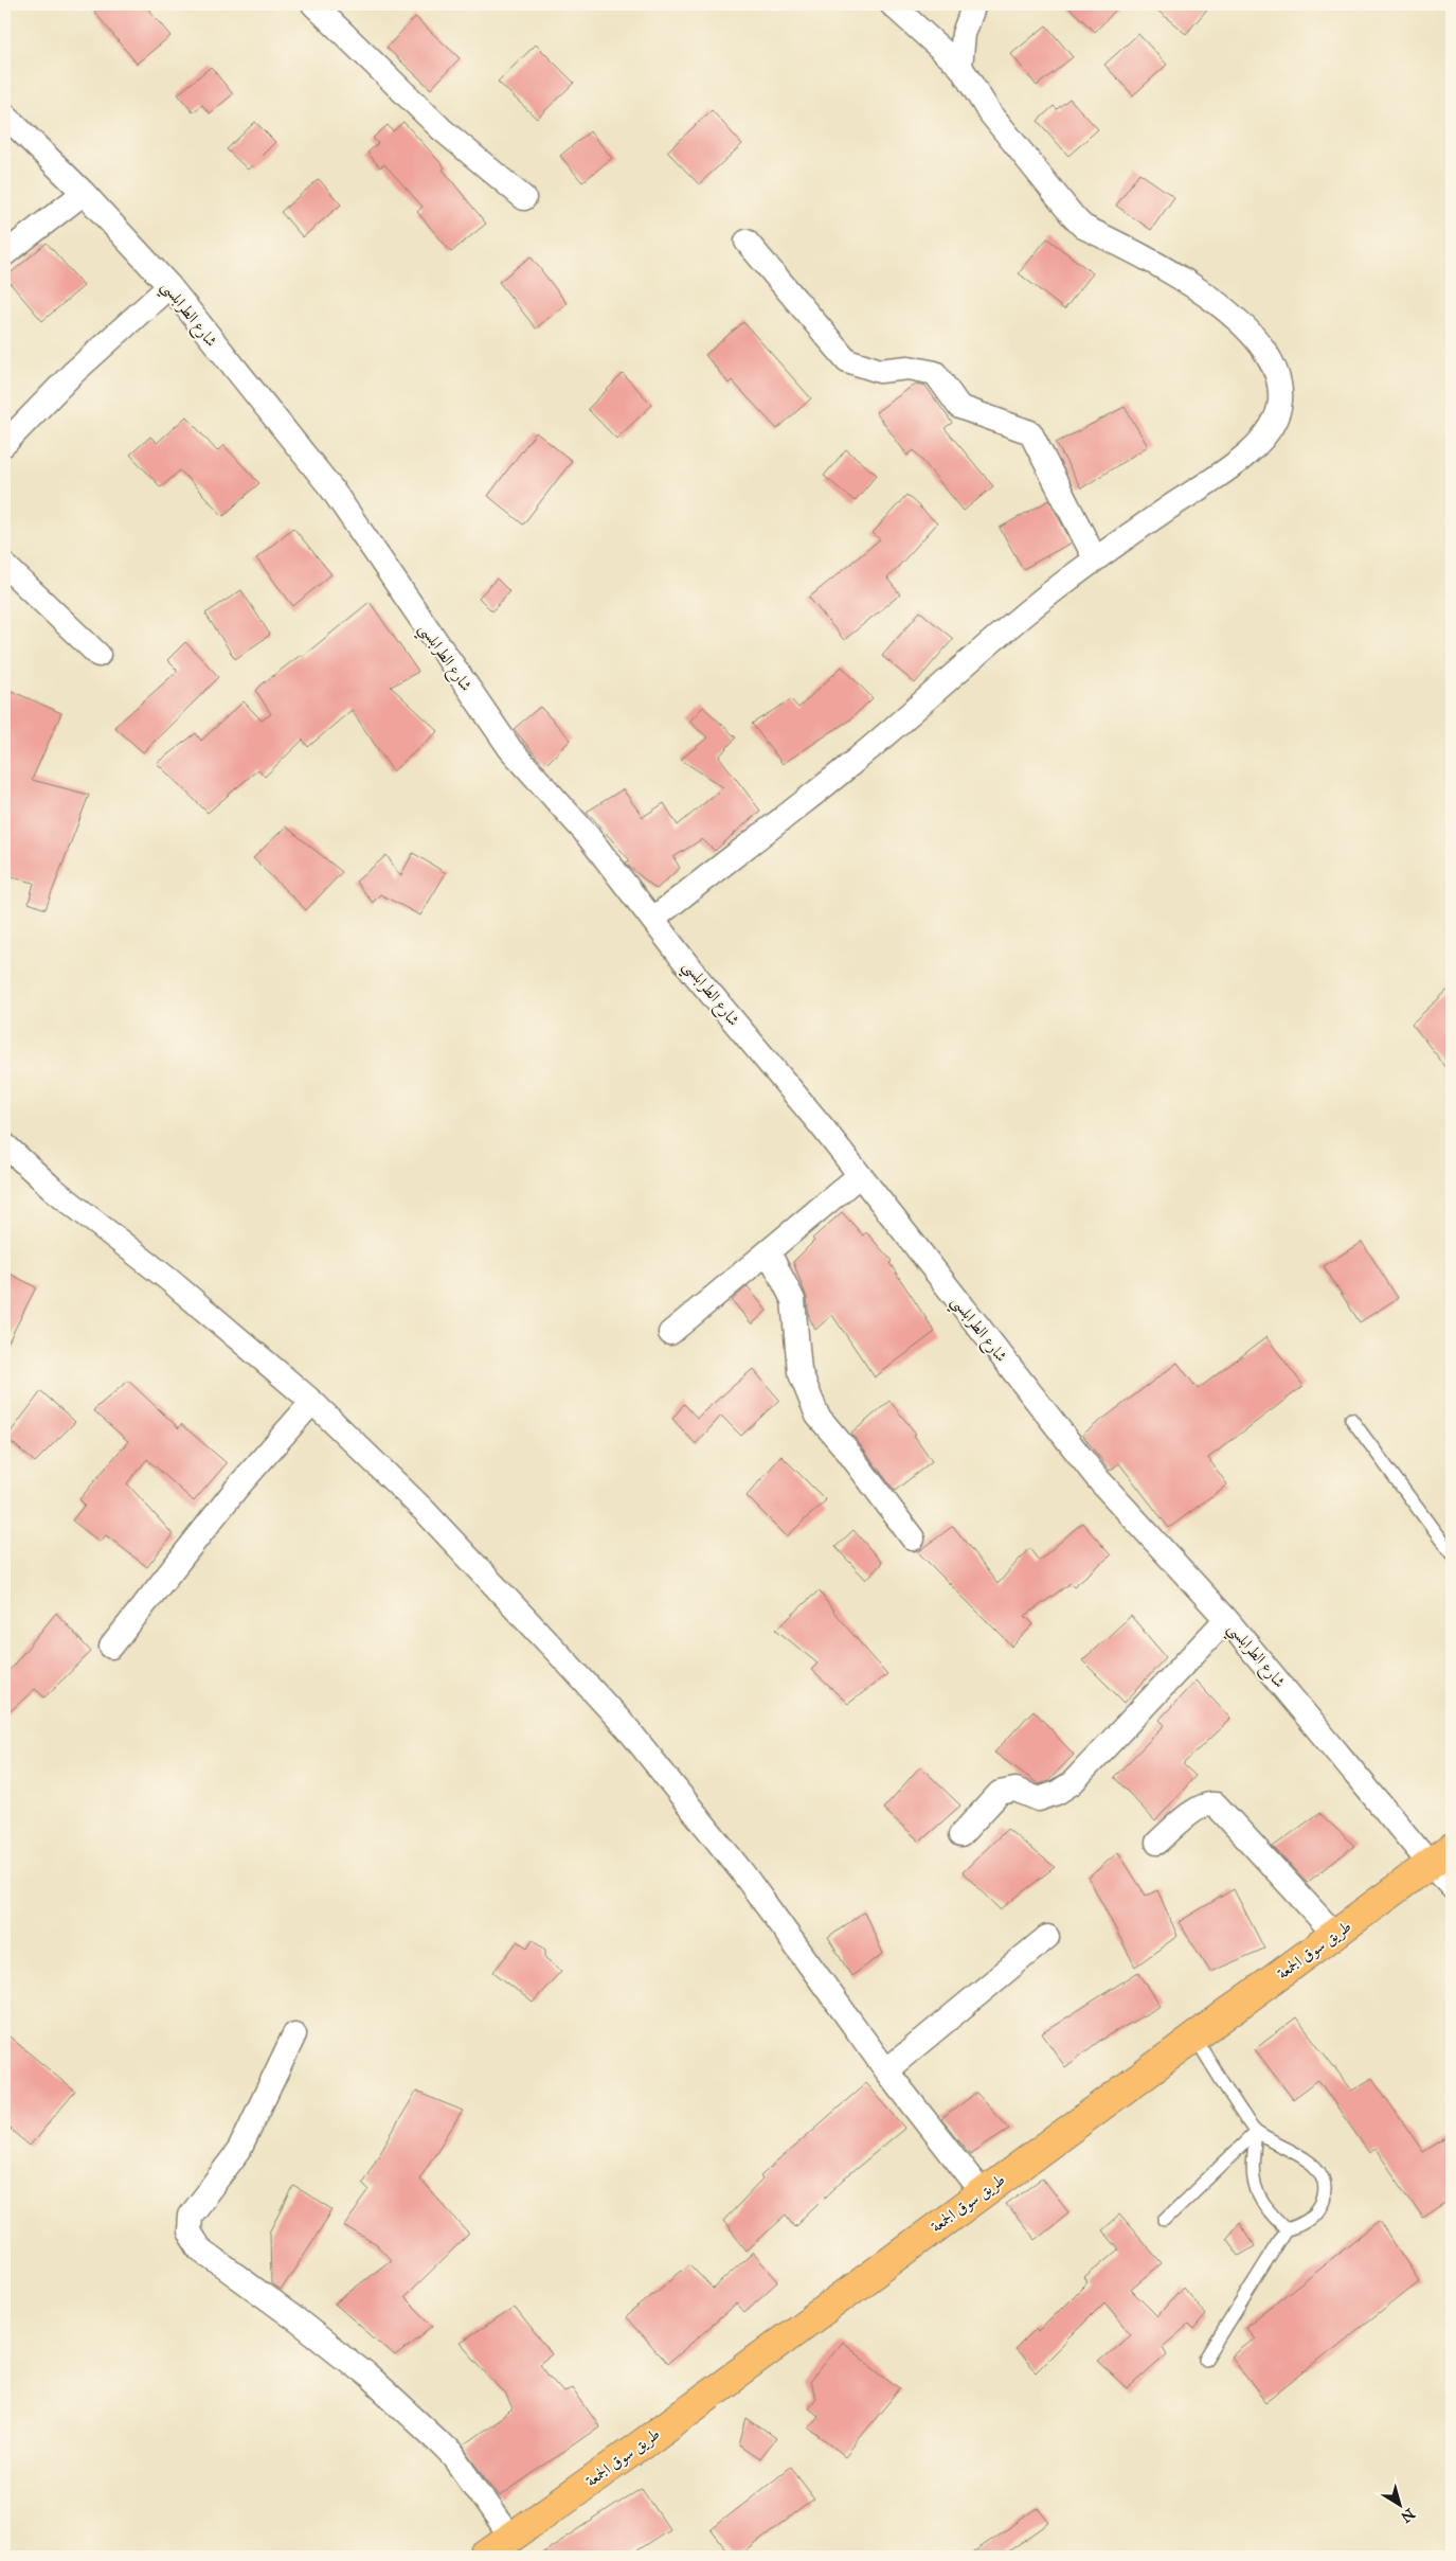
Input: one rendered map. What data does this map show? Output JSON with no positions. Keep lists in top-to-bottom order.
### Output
{
  "streets": {
    "main road": ["طريق سوق الجمعة"],
    "street": ["شارع الطرابلسي"]
  },
  "crossings": [
    ["شارع الطرابلسي", "طريق سوق الجمعة"]
  ],
  "north": "bottom right"
}
